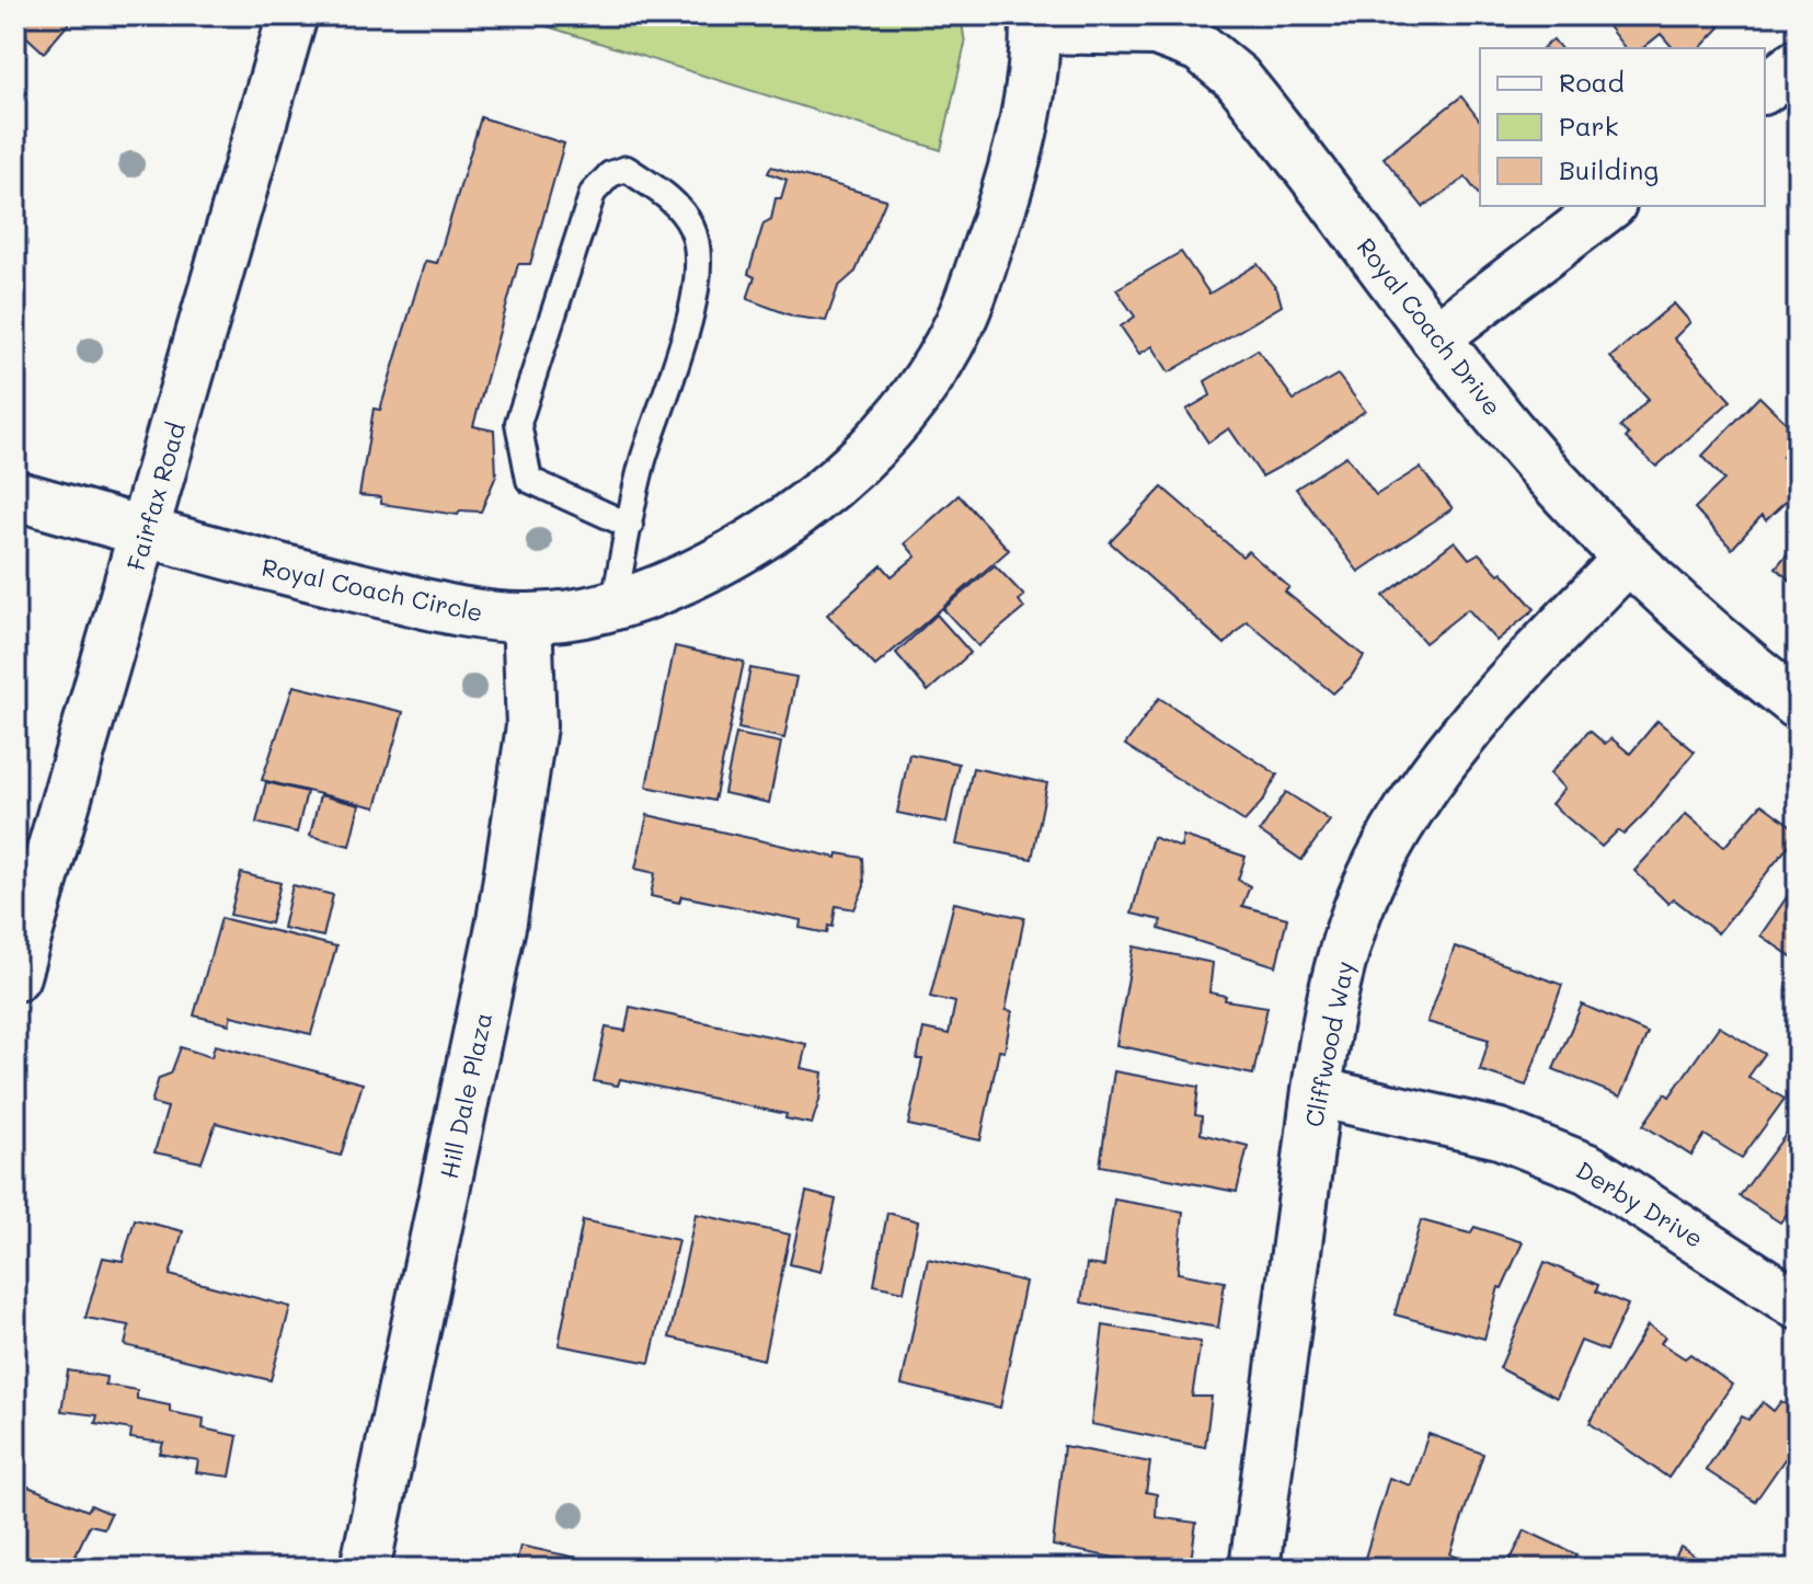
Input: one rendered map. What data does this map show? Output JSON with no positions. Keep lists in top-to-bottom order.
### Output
{
  "streets": {
    "street": [
      "Royal Coach Drive",
      "Fairfax Road",
      "Royal Coach Circle",
      "Cliffwood Way",
      "Hill Dale Plaza",
      "Derby Drive"
    ]
  },
  "crossings": [
    ["Royal Coach Drive", "Royal Coach Circle"],
    ["Royal Coach Drive", "Cliffwood Way"],
    ["Fairfax Road", "Royal Coach Circle"],
    ["Royal Coach Circle", "Hill Dale Plaza"],
    ["Cliffwood Way", "Derby Drive"]
  ],
  "legend": ["Road", "Park", "Building"]
}
